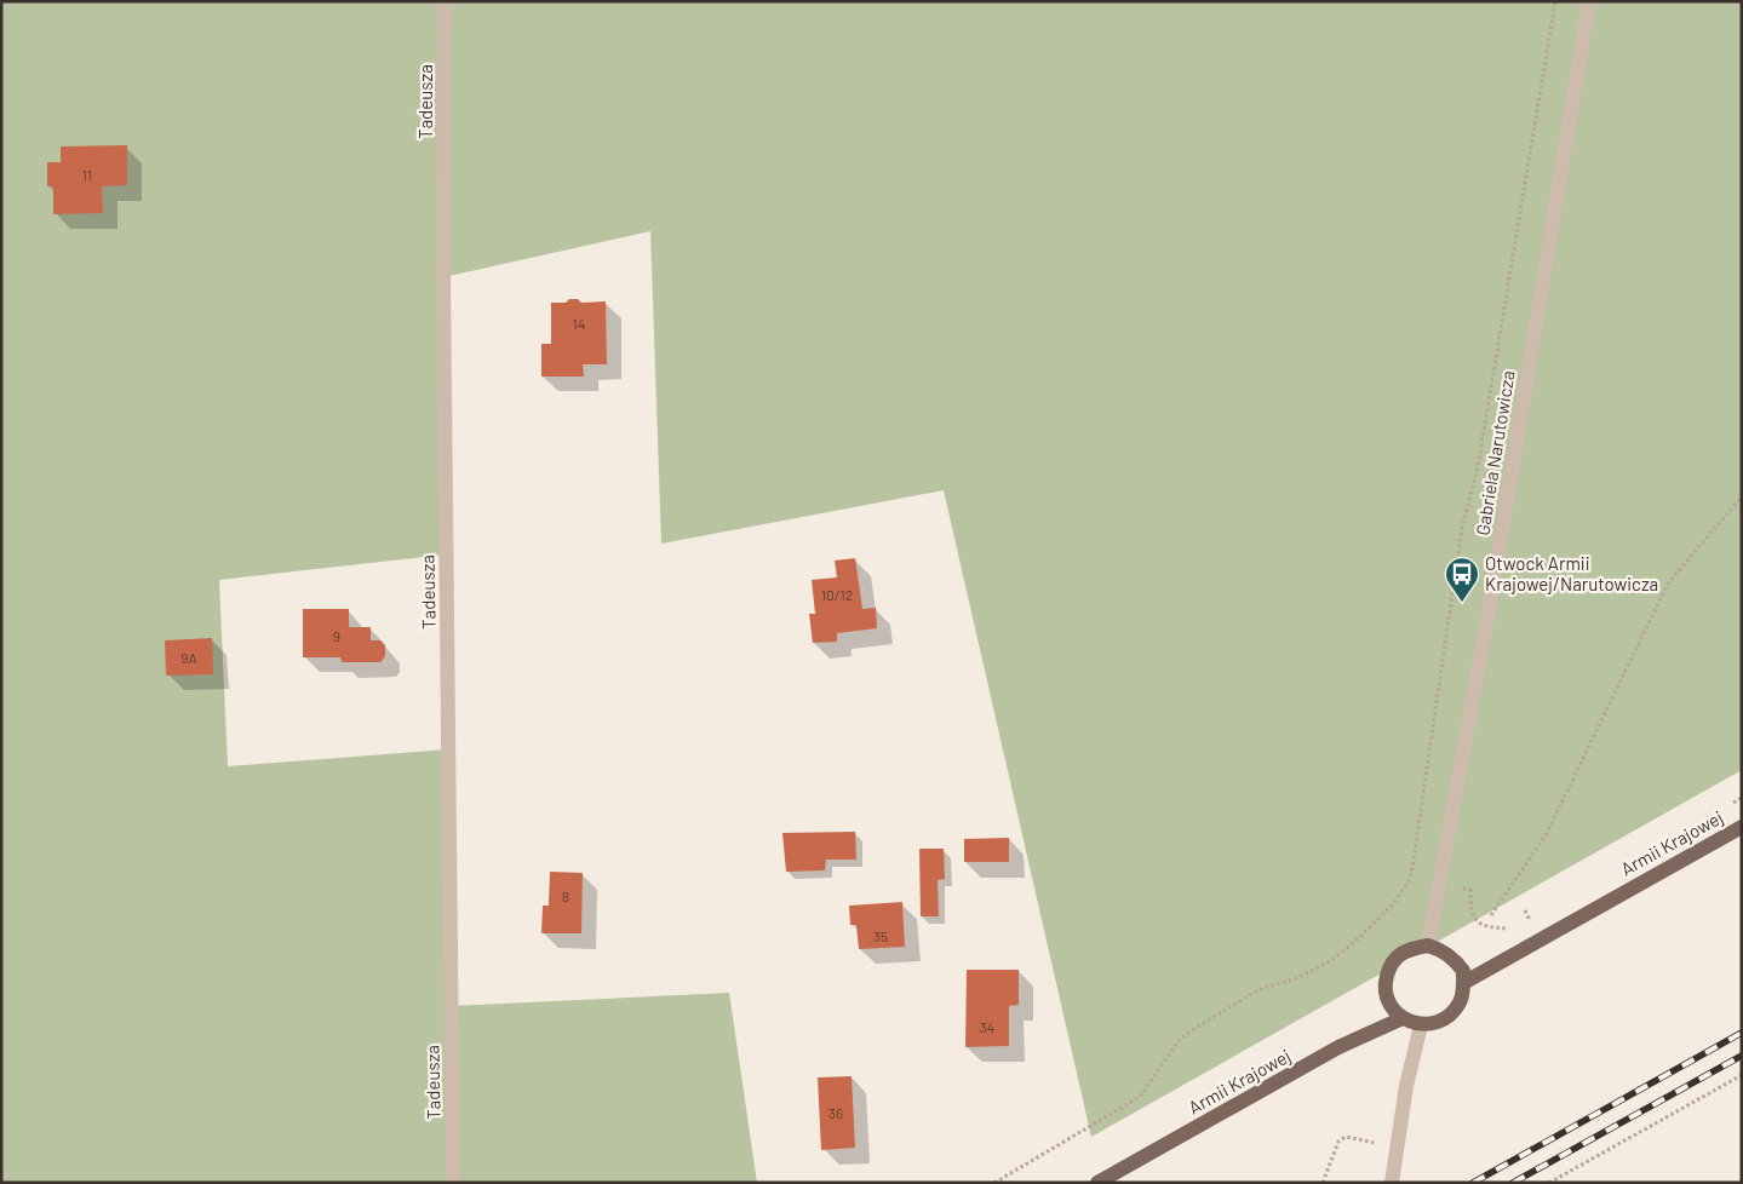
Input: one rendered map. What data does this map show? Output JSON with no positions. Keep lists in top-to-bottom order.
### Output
{
  "streets": {
    "main road": ["Armii Krajowej"],
    "street": ["Tadeusza", "Gabriela Narutowicza"]
  },
  "crossings": [
    ["Gabriela Narutowicza", "Armii Krajowej"]
  ],
  "places": {
    "bus stop": ["Otwock Armii Krajowej/Narutowicza"]
  },
  "house_numbers": [
    "11",
    "14",
    "10/12",
    "9",
    "9A",
    "8",
    "35",
    "34",
    "36"
  ]
}
